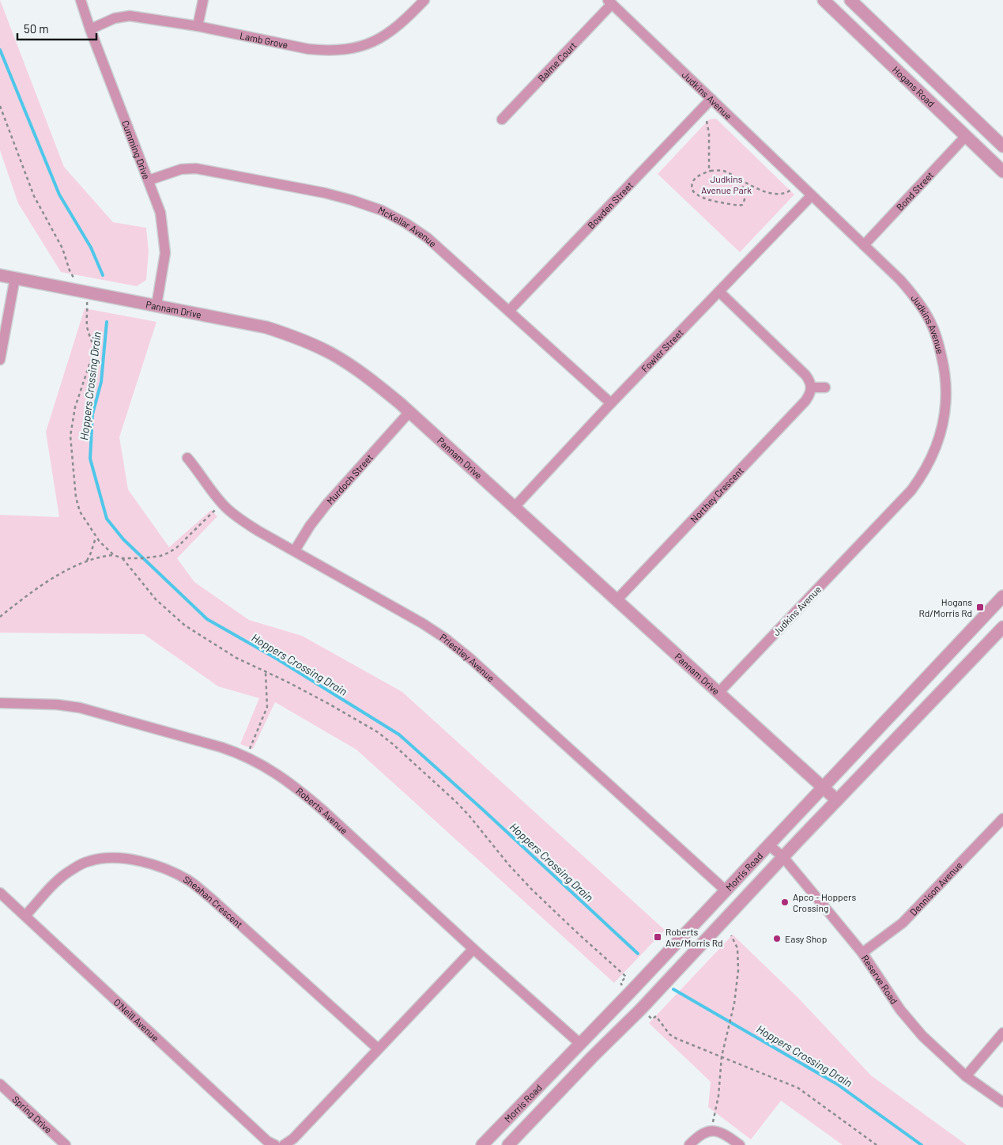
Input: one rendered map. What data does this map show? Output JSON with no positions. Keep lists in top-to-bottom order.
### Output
{
  "streets": {
    "street": [
      "Lamb Grove",
      "Balme Court",
      "Hogans Road",
      "Judkins Avenue",
      "Cumming Drive",
      "Bond Street",
      "Bowden Street",
      "McKellar Avenue",
      "Pannam Drive",
      "Fowler Street",
      "Murdoch Street",
      "Northey Crescent",
      "Priestley Avenue",
      "Roberts Avenue",
      "Morris Road",
      "Dennison Avenue",
      "Sheahan Crescent",
      "Reserve Road",
      "O'Neill Avenue",
      "Spring Drive"
    ]
  },
  "crossings": [
    ["Lamb Grove", "Cumming Drive"],
    ["Balme Court", "Judkins Avenue"],
    ["Hogans Road", "Bond Street"],
    ["Judkins Avenue", "Bond Street"],
    ["Judkins Avenue", "Bowden Street"],
    ["Judkins Avenue", "Pannam Drive"],
    ["Judkins Avenue", "Fowler Street"],
    ["Cumming Drive", "McKellar Avenue"],
    ["Cumming Drive", "Pannam Drive"],
    ["Bowden Street", "McKellar Avenue"],
    ["McKellar Avenue", "Fowler Street"],
    ["Pannam Drive", "Fowler Street"],
    ["Pannam Drive", "Murdoch Street"],
    ["Pannam Drive", "Northey Crescent"],
    ["Pannam Drive", "Morris Road"],
    ["Murdoch Street", "Priestley Avenue"],
    ["Priestley Avenue", "Morris Road"],
    ["Roberts Avenue", "Morris Road"],
    ["Morris Road", "Reserve Road"],
    ["Dennison Avenue", "Reserve Road"],
    ["Sheahan Crescent", "O'Neill Avenue"]
  ],
  "water": ["Hoppers Crossing Drain"],
  "parks": ["Judkins Avenue Park"],
  "places": {
    "transit": ["Hogans Rd/Morris Rd", "Roberts Ave/Morris Rd"],
    "other": ["Apco - Hoppers Crossing", "Easy Shop"]
  },
  "scale_bar": "50 m"
}
